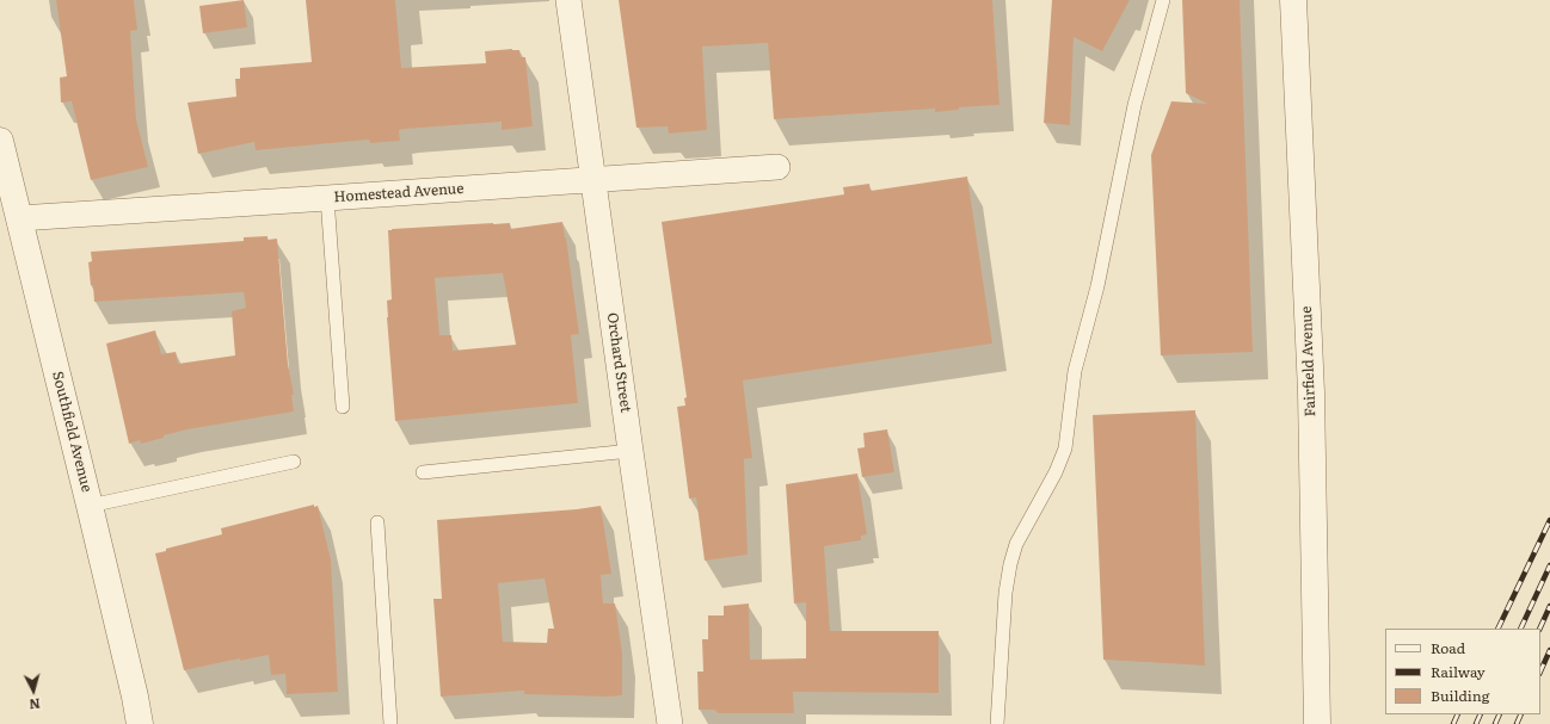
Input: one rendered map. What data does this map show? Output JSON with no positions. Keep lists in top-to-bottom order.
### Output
{
  "streets": {
    "street": [
      "Homestead Avenue",
      "Fairfield Avenue",
      "Orchard Street",
      "Southfield Avenue"
    ]
  },
  "crossings": [
    ["Homestead Avenue", "Orchard Street"],
    ["Homestead Avenue", "Southfield Avenue"]
  ],
  "legend": ["Road", "Railway", "Building"],
  "north": "bottom"
}
